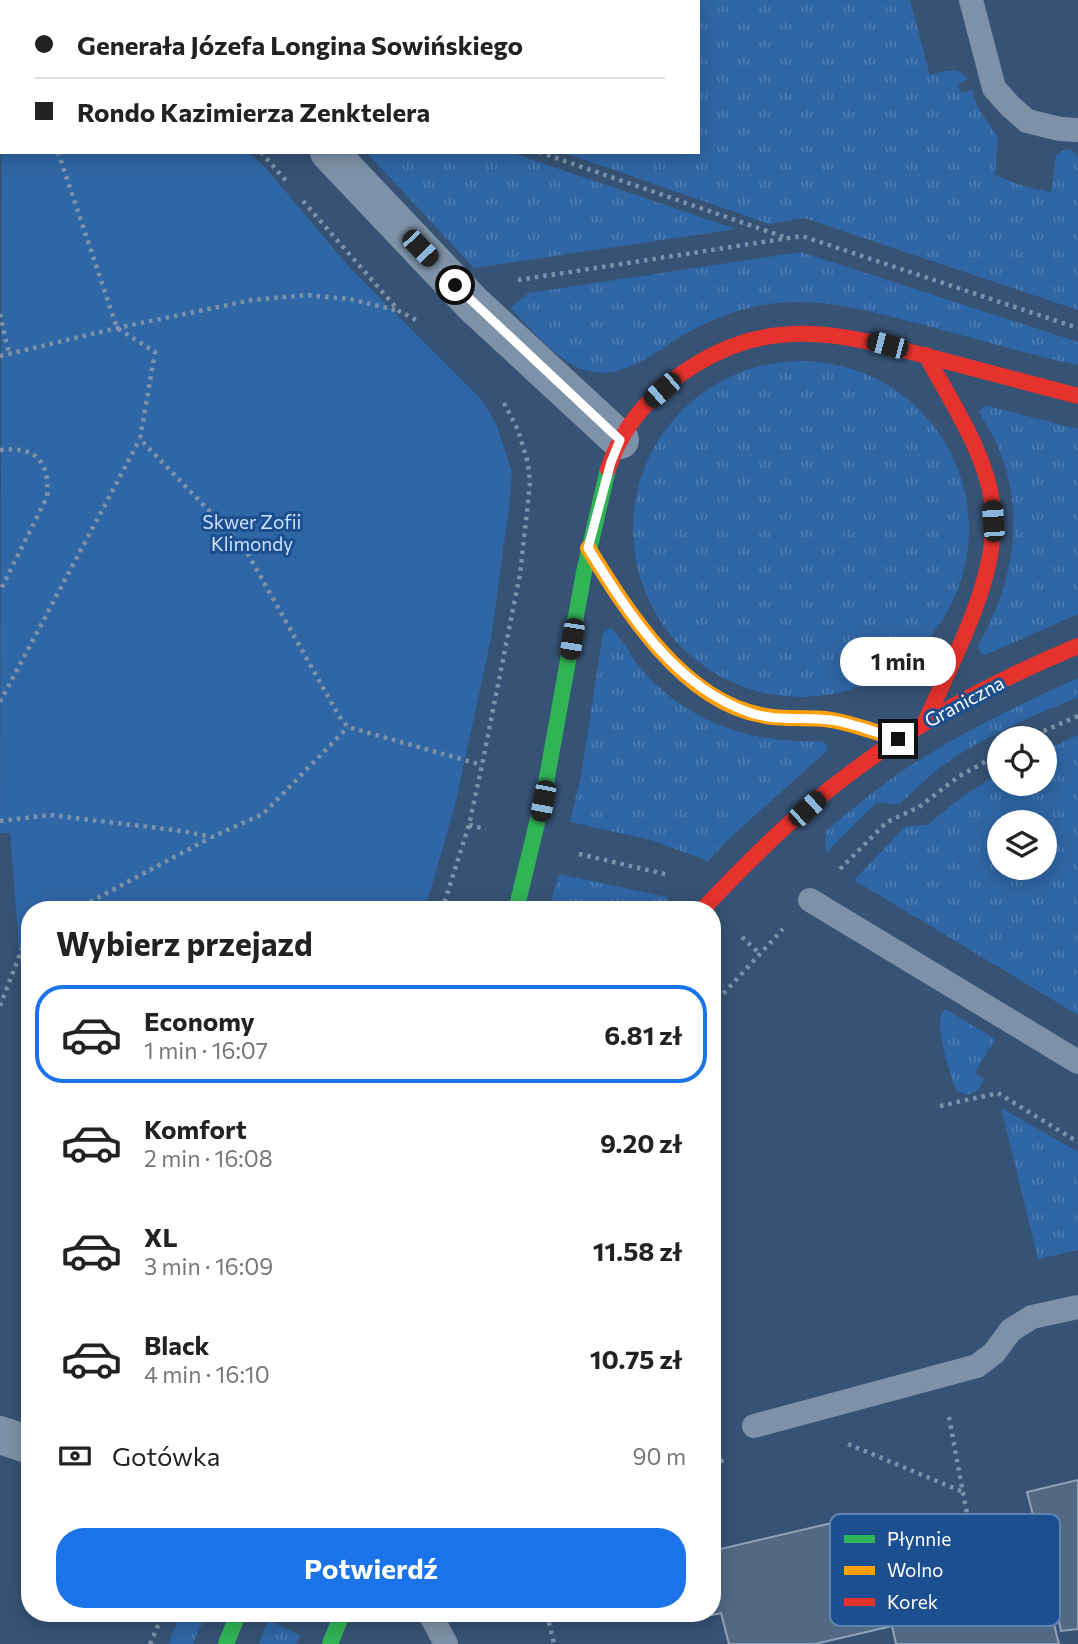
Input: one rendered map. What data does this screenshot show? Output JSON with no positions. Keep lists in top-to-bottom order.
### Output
{
  "streets": {
    "street": ["Graniczna"]
  },
  "parks": ["Skwer Zofii Klimondy"],
  "legend": ["Płynnie", "Wolno", "Korek"],
  "page": {
    "banner": ["Generała Józefa Longina Sowińskiego", "Rondo Kazimierza Zenktelera"],
    "bubble": "1 min",
    "heading": "Wybierz przejazd",
    "list": [
      {
        "name": "Economy",
        "note": "1 min · 16:07",
        "value": "6.81 zł"
      },
      {
        "name": "Komfort",
        "note": "2 min · 16:08",
        "value": "9.20 zł"
      },
      {
        "name": "XL",
        "note": "3 min · 16:09",
        "value": "11.58 zł"
      },
      {
        "name": "Black",
        "note": "4 min · 16:10",
        "value": "10.75 zł"
      }
    ],
    "pay": ["Gotówka", "90 m"],
    "buttons": "Potwierdź"
  }
}
